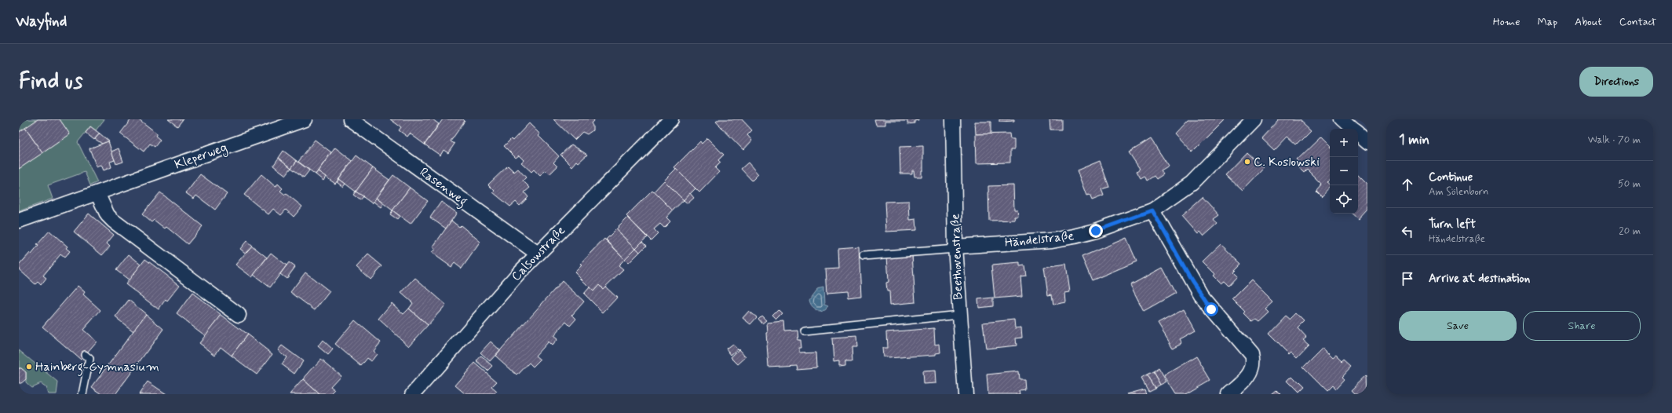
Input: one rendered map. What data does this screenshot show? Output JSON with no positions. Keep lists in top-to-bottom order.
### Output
{
  "streets": {
    "street": [
      "Kleperweg",
      "Rasenweg",
      "Händelstraße",
      "Calsowstraße",
      "Beethovenstraße"
    ]
  },
  "crossings": [
    ["Rasenweg", "Calsowstraße"],
    ["Händelstraße", "Beethovenstraße"]
  ],
  "places": ["C. Koslowski", "Hainberg-Gymnasium"],
  "page": {
    "header": "Wayfind",
    "nav": [
      "Home",
      "Map",
      "About",
      "Contact"
    ],
    "buttons": [
      "Directions",
      ["Save", "Share"]
    ],
    "title": "Find us",
    "heading": ["1 min", "Walk · 70 m"],
    "map_buttons": ["+", "−"],
    "list": [
      ["Continue", "Am Sölenborn", "50 m"],
      ["Turn left", "Händelstraße", "20 m"],
      "Arrive at destination"
    ]
  }
}
